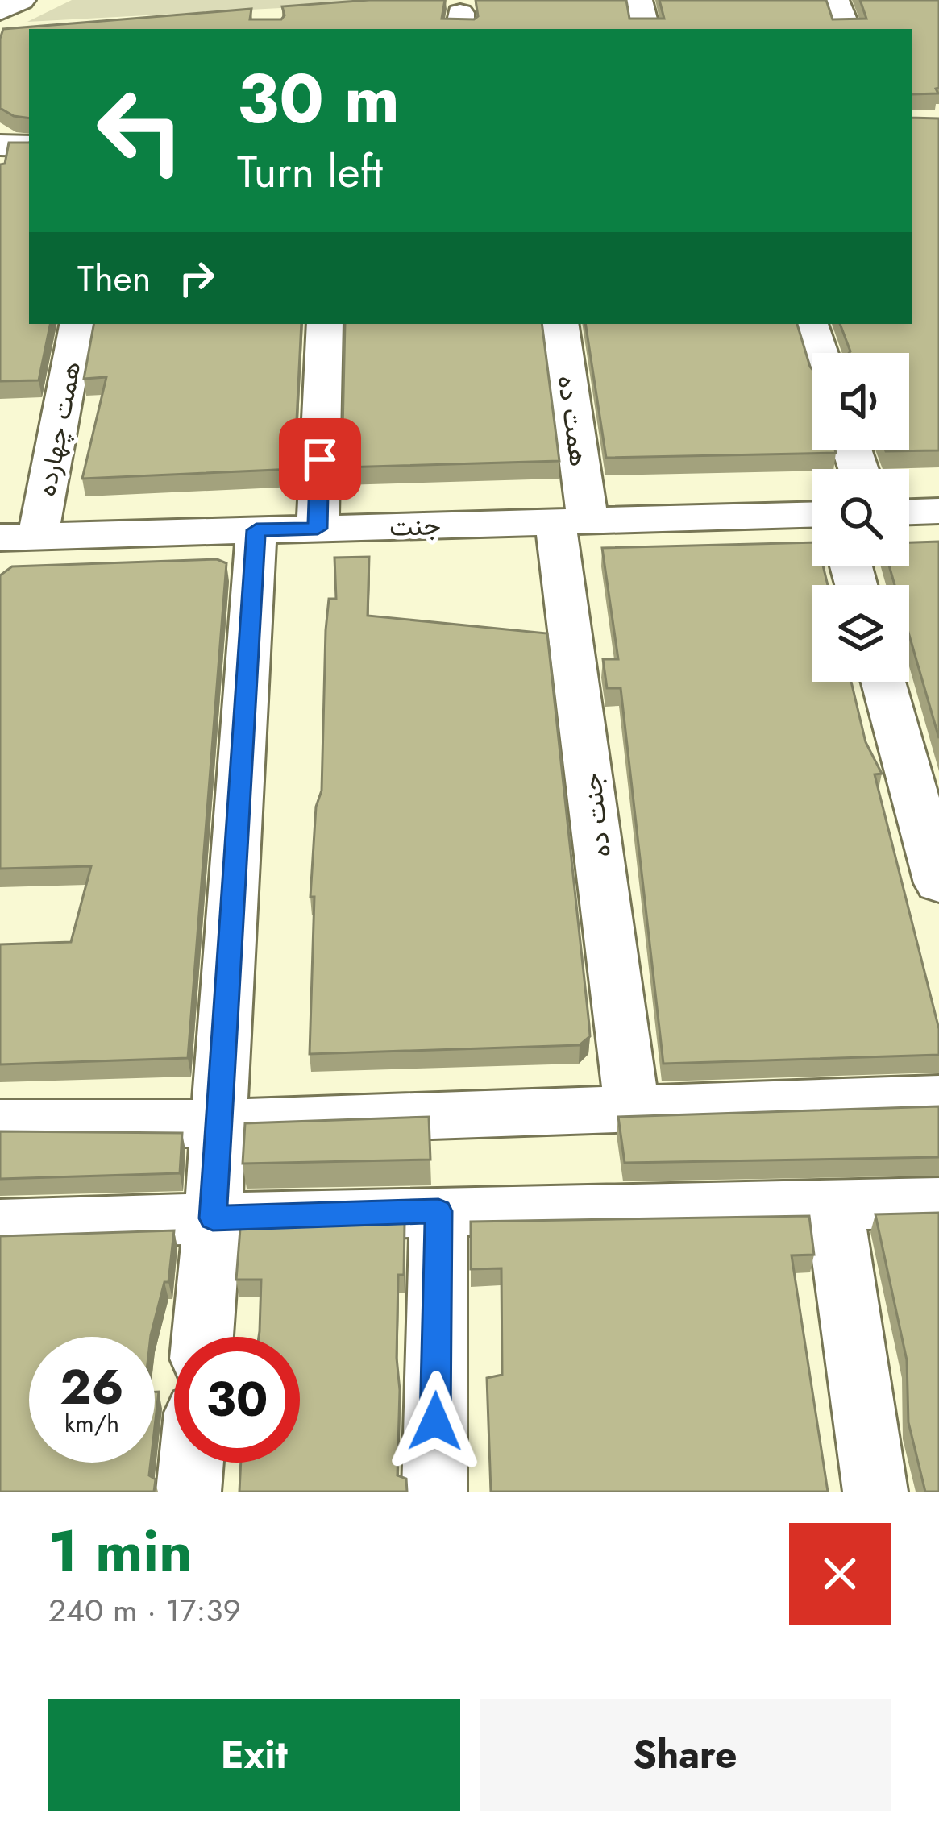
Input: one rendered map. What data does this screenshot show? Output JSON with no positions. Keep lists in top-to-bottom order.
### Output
{
  "streets": {
    "street": [
      "همت ده",
      "همت چهارده",
      "جنت",
      "جنت ده"
    ]
  },
  "crossings": [
    ["همت ده", "جنت"],
    ["همت ده", "جنت ده"],
    ["همت چهارده", "جنت"],
    ["جنت", "جنت ده"]
  ],
  "page": {
    "turn": ["30 m", "Turn left"],
    "then": "Then",
    "speed": "26 km/h",
    "limit": "30",
    "heading": ["1 min", "240 m · 17:39"],
    "buttons": ["Exit", "Share"]
  }
}
